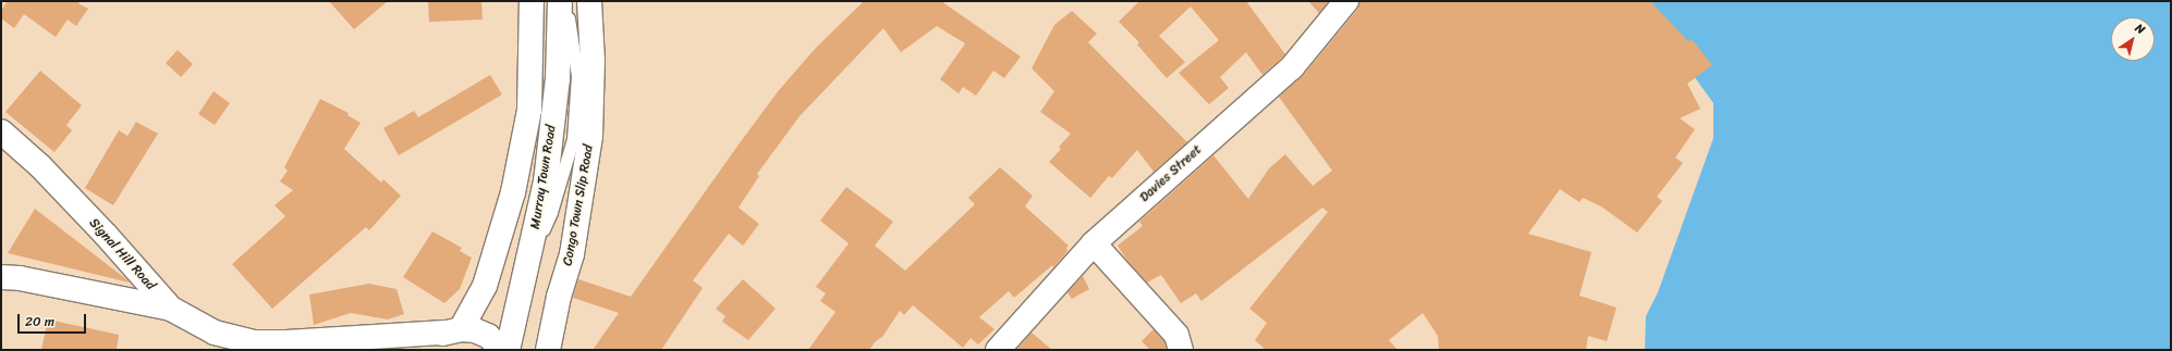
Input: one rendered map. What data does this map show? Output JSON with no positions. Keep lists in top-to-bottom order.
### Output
{
  "streets": {
    "main road": [
      "Davies Street",
      "Murray Town Road",
      "Congo Town Slip Road",
      "Signal Hill Road"
    ]
  },
  "crossings": [
    ["Murray Town Road", "Signal Hill Road"]
  ],
  "scale_bar": "20 m",
  "north": "top right"
}
